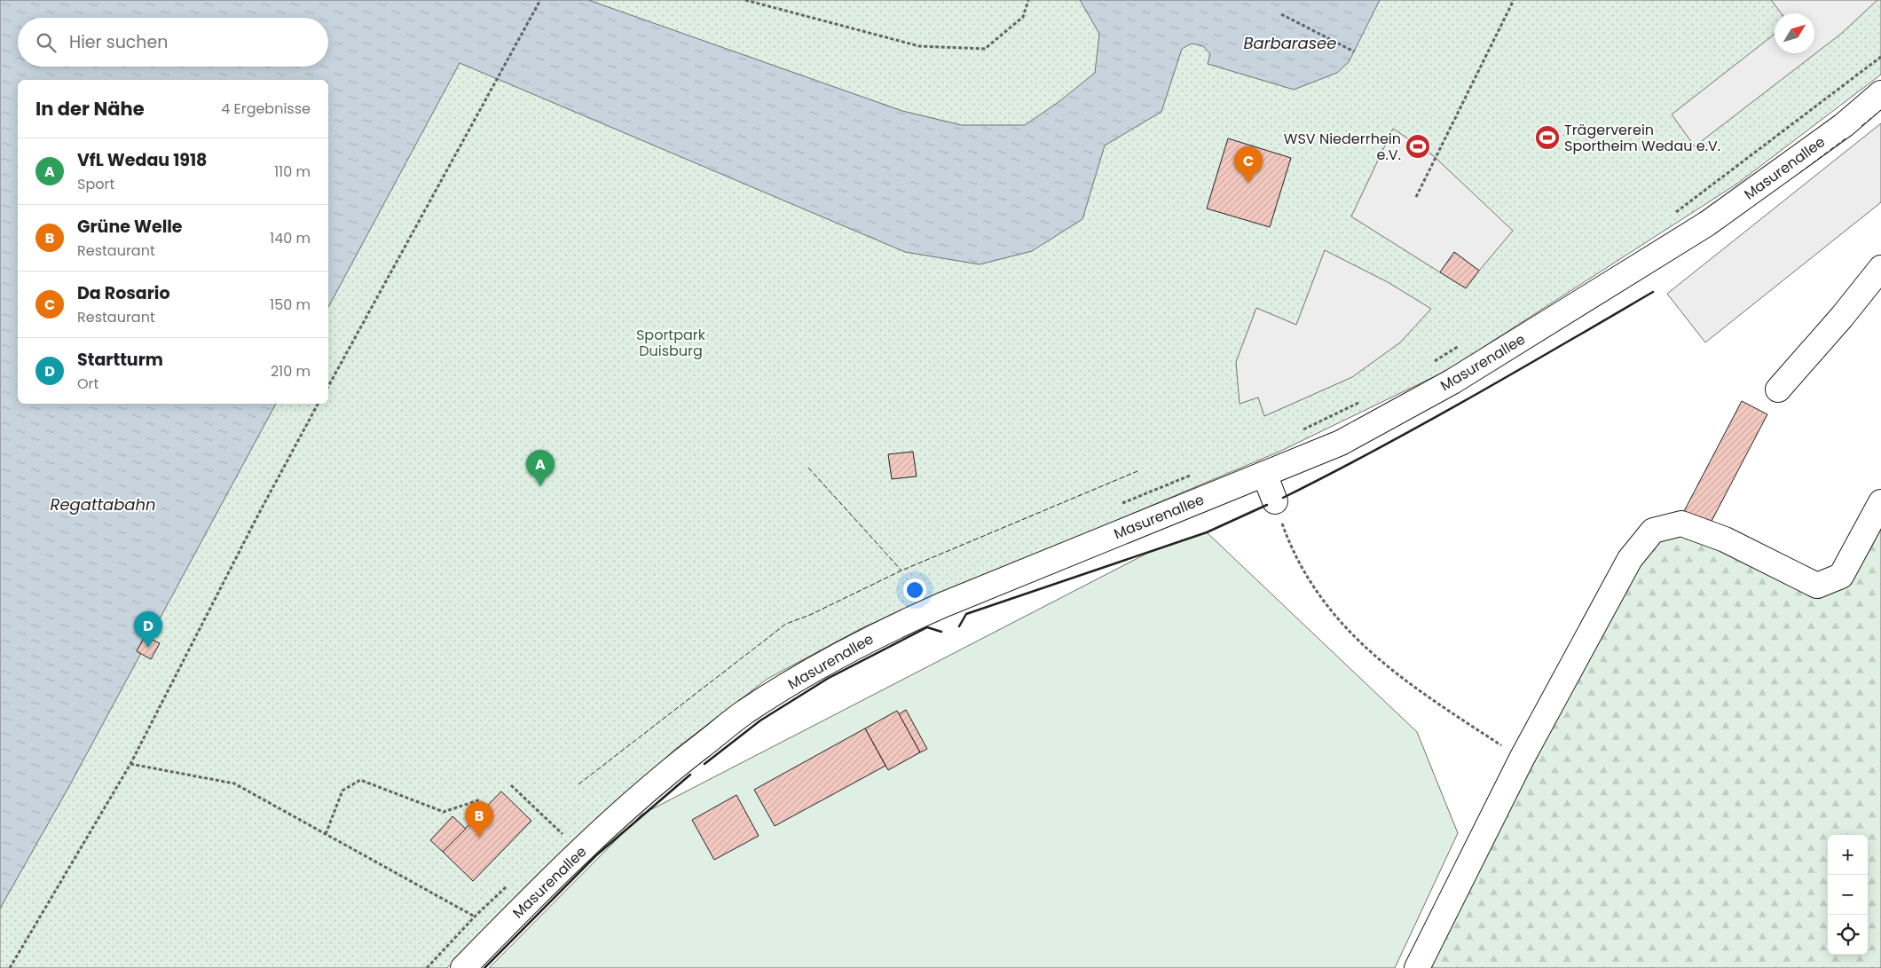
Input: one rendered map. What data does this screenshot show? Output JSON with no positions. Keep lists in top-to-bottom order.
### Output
{
  "streets": {
    "street": ["Masurenallee"]
  },
  "water": ["Barbarasee", "Regattabahn"],
  "parks": ["Sportpark Duisburg"],
  "places": {
    "sports": ["Trägerverein Sportheim Wedau e.V.", "WSV Niederrhein e.V."]
  },
  "north": "top right",
  "page": {
    "search": "Hier suchen",
    "heading": ["In der Nähe", "4 Ergebnisse"],
    "list": [
      {
        "mark": "A",
        "name": "VfL Wedau 1918",
        "note": "Sport",
        "value": "110 m"
      },
      {
        "mark": "B",
        "name": "Grüne Welle",
        "note": "Restaurant",
        "value": "140 m"
      },
      {
        "mark": "C",
        "name": "Da Rosario",
        "note": "Restaurant",
        "value": "150 m"
      },
      {
        "mark": "D",
        "name": "Startturm",
        "note": "Ort",
        "value": "210 m"
      }
    ],
    "pins": [
      "C",
      "A",
      "D",
      "B"
    ],
    "map_buttons": ["+", "−"]
  }
}
